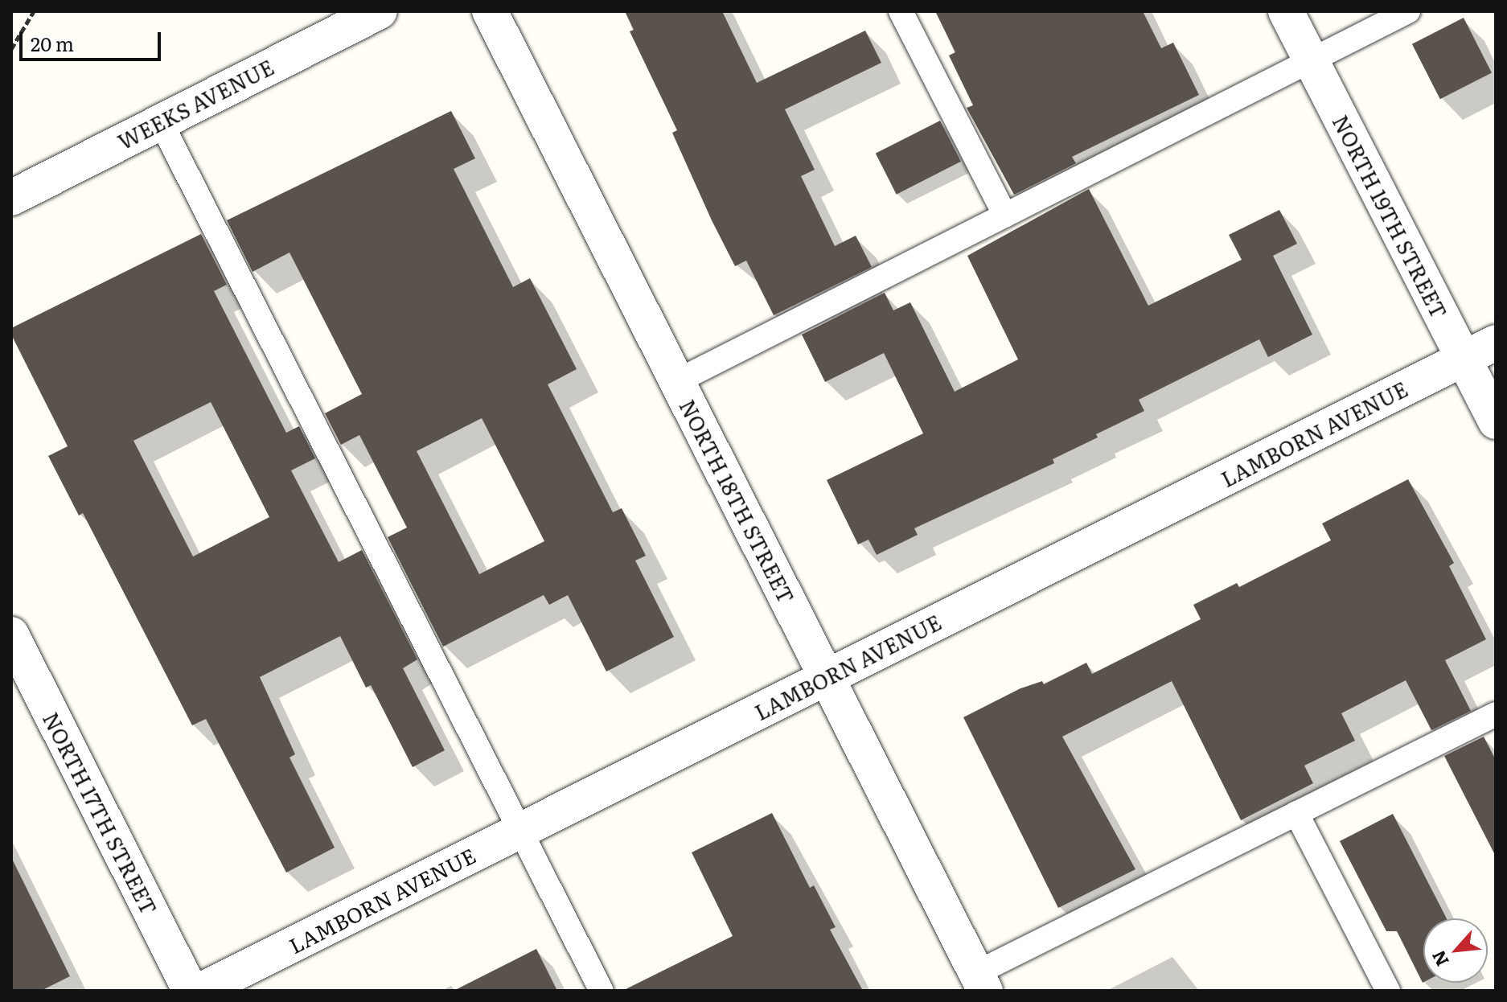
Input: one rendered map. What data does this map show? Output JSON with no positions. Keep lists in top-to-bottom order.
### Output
{
  "streets": {
    "street": [
      "WEEKS AVENUE",
      "NORTH 19TH STREET",
      "LAMBORN AVENUE",
      "NORTH 18TH STREET",
      "NORTH 17TH STREET"
    ]
  },
  "crossings": [
    ["NORTH 19TH STREET", "LAMBORN AVENUE"],
    ["LAMBORN AVENUE", "NORTH 18TH STREET"]
  ],
  "scale_bar": "20 m",
  "north": "bottom left"
}
